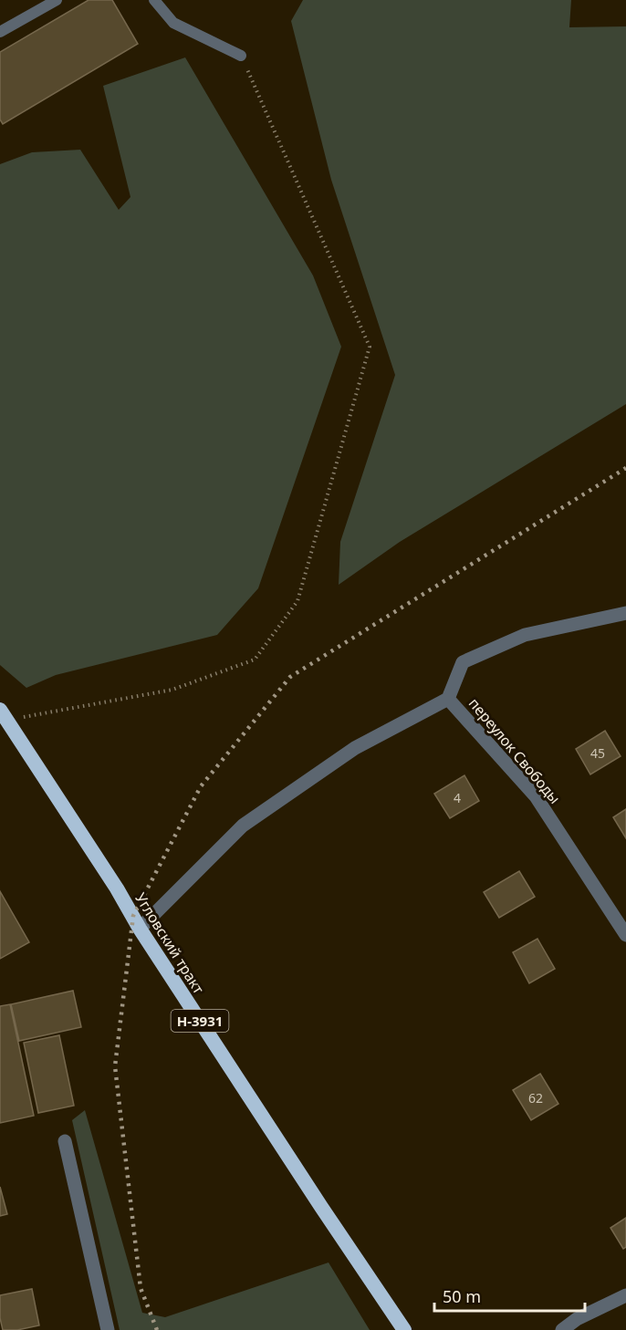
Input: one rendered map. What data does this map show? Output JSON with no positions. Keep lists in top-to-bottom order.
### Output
{
  "streets": {
    "highway": ["Угловский тракт", "Н-3931"],
    "street": ["переулок Свободы"]
  },
  "house_numbers": ["45", "4", "62"],
  "scale_bar": "50 m"
}
